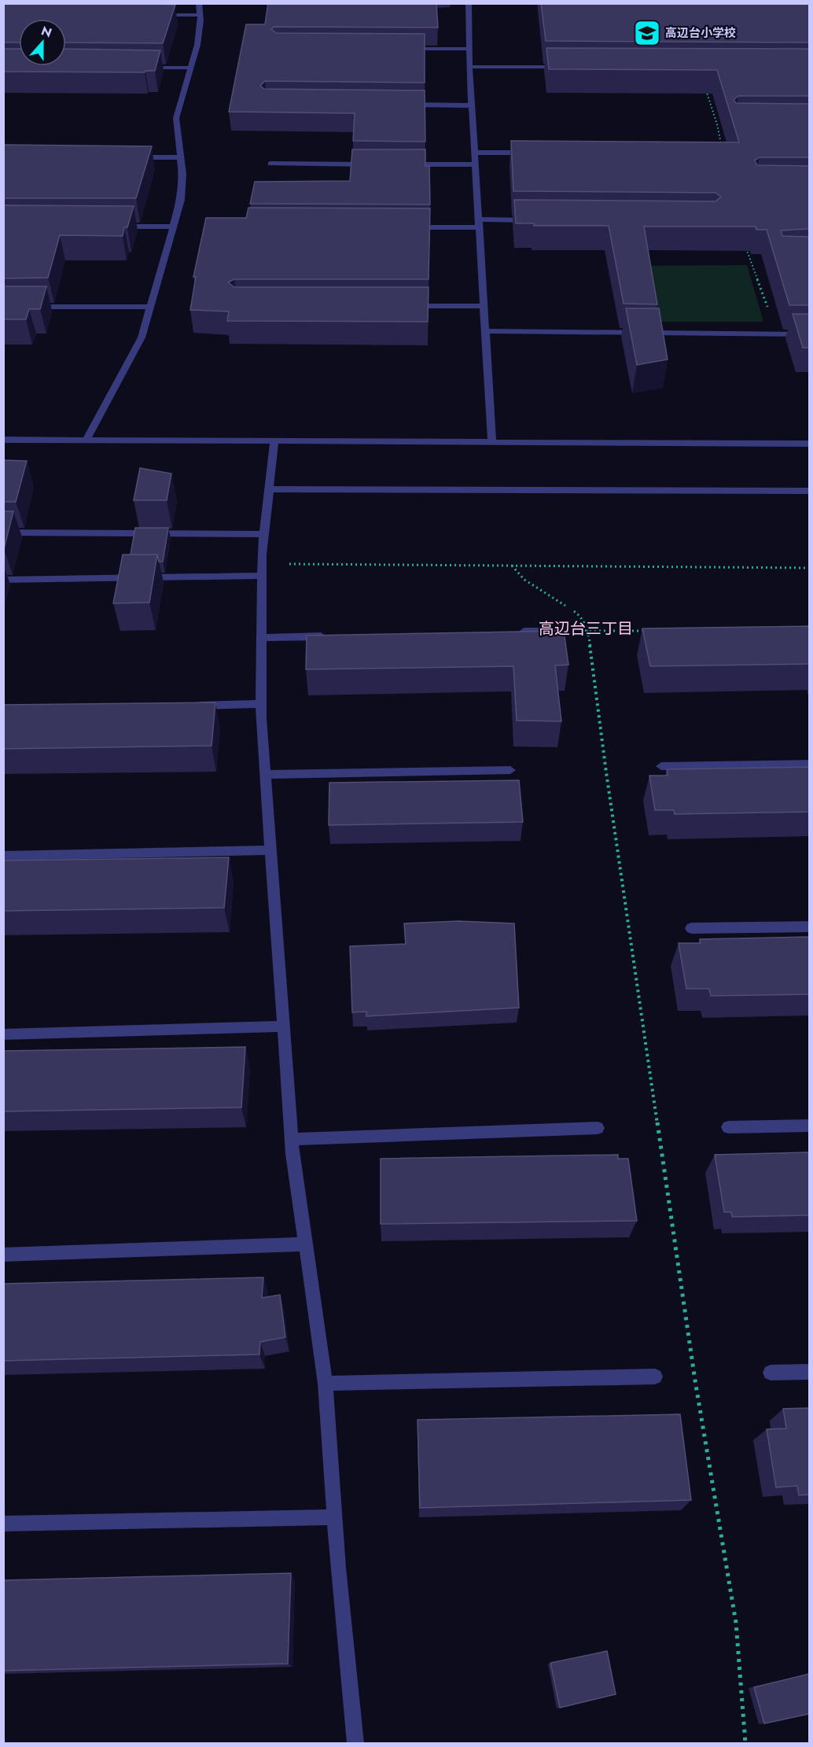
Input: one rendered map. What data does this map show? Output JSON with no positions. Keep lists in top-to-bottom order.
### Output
{
  "districts": ["高辺台三丁目"],
  "places": {
    "school or university": ["高辺台小学校"]
  },
  "north": "top"
}
